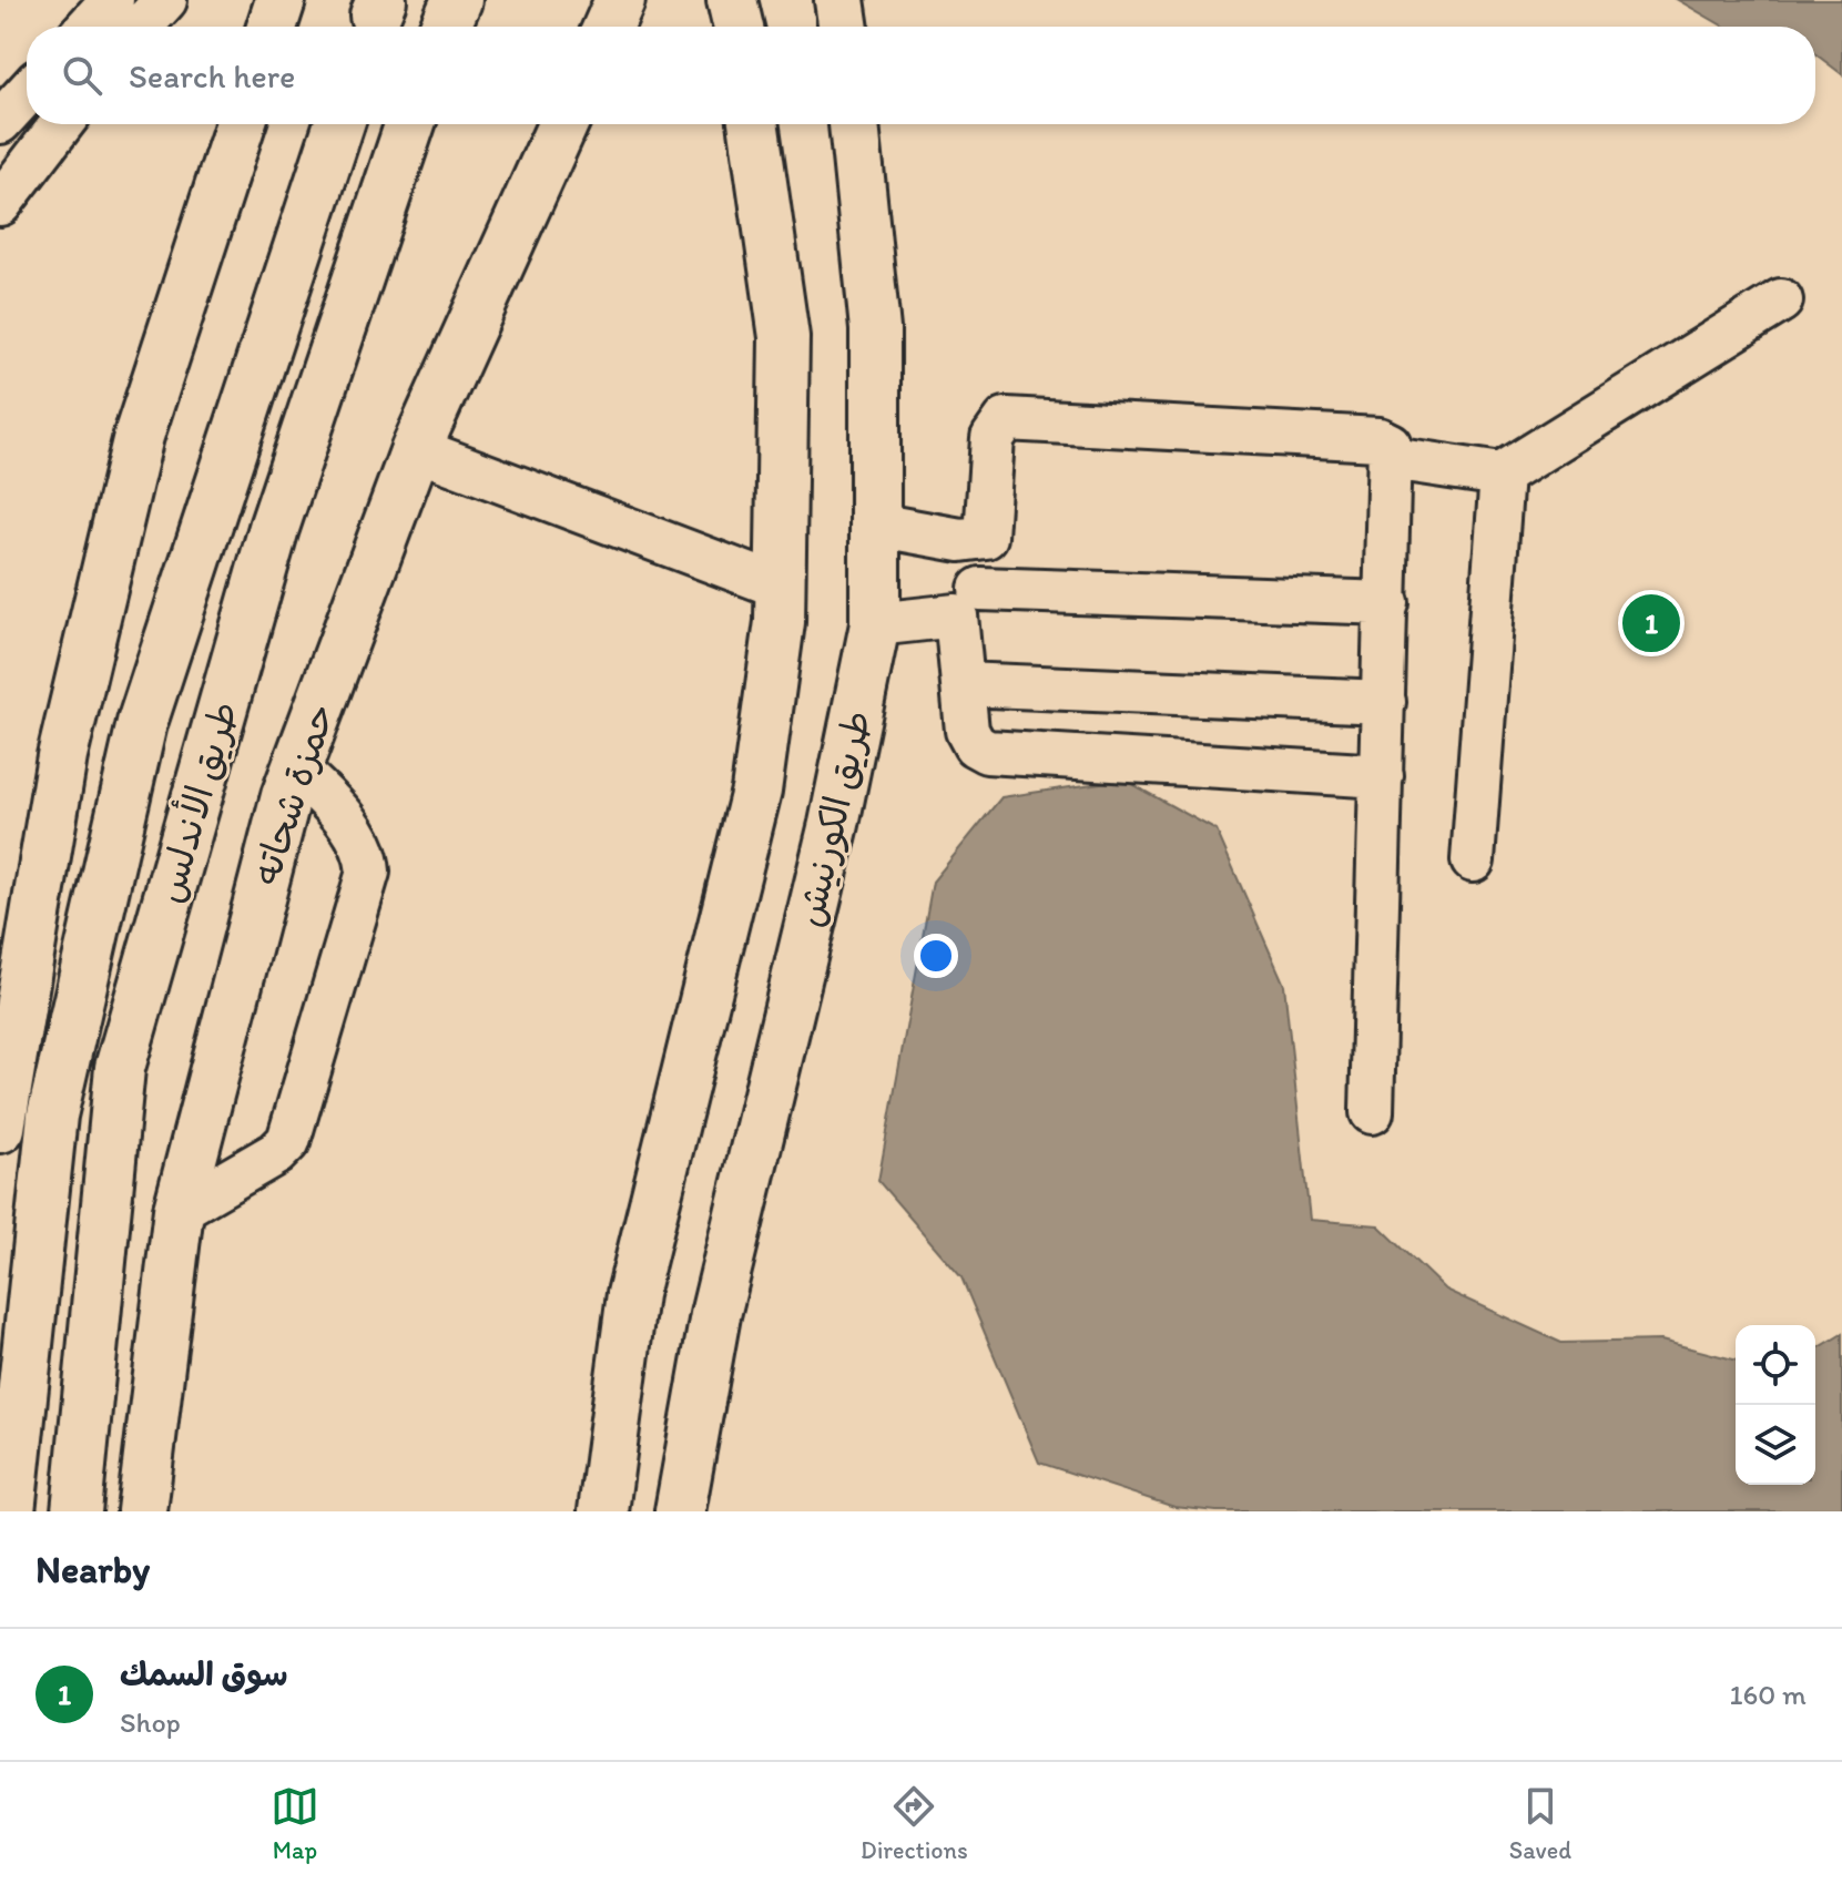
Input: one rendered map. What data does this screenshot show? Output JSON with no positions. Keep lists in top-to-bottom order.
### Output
{
  "streets": {
    "main road": ["حمزة شحاته", "طريق الأندلس", "طريق الكورنيش"]
  },
  "page": {
    "search": "Search here",
    "pins": "1",
    "heading": "Nearby",
    "list": [
      {
        "mark": "1",
        "name": "سوق السمك",
        "note": "Shop",
        "value": "160 m"
      }
    ],
    "nav": ["Map", "Directions", "Saved"]
  }
}
